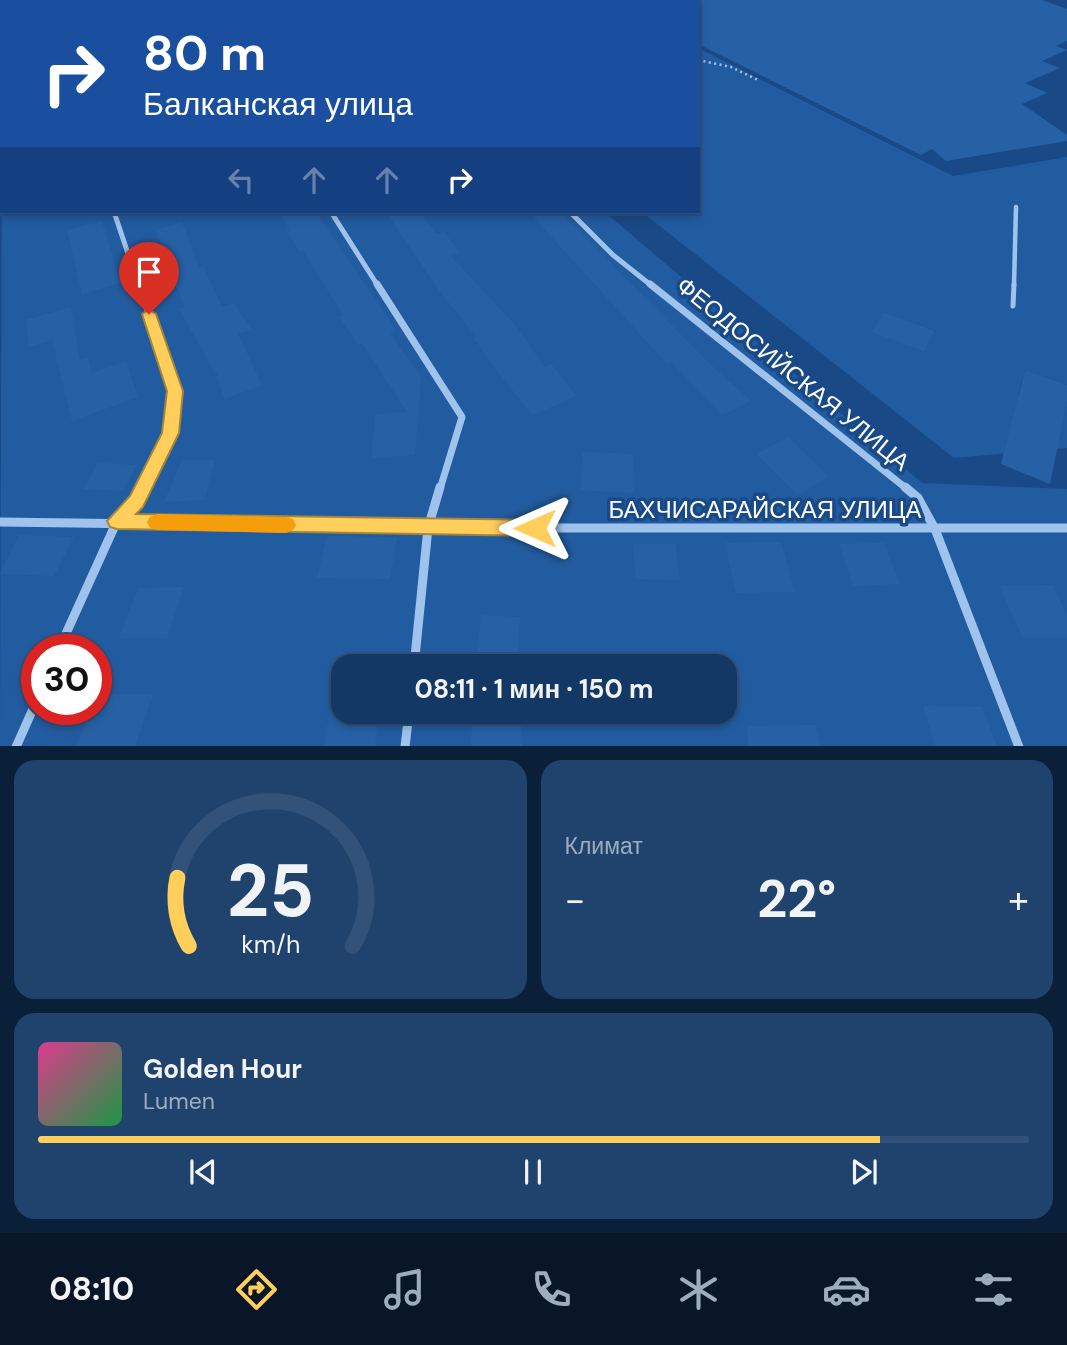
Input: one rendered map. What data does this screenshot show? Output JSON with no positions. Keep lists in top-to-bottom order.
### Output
{
  "streets": {
    "street": ["ФЕОДОСИЙСКАЯ УЛИЦА", "БАХЧИСАРАЙСКАЯ УЛИЦА"]
  },
  "crossings": [
    ["ФЕОДОСИЙСКАЯ УЛИЦА", "БАХЧИСАРАЙСКАЯ УЛИЦА"]
  ],
  "page": {
    "turn": ["80 m", "Балканская улица"],
    "limit": "30",
    "trip": "08:11 · 1 мин · 150 m",
    "tile": "Климат",
    "heat": ["−", "22°", "+"],
    "song": ["Golden Hour", "Lumen"],
    "tabs": "08:10",
    "gauge": ["25", "km/h"]
  }
}
